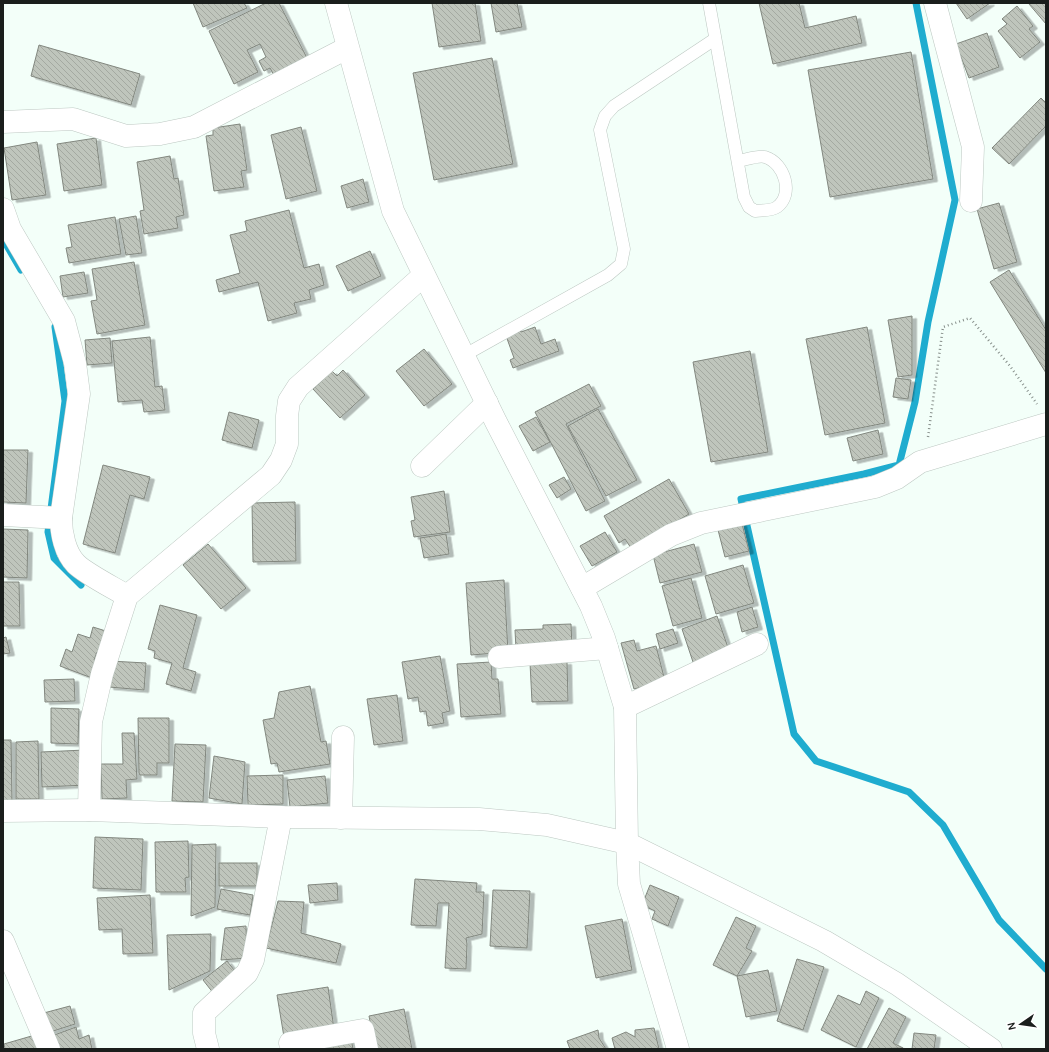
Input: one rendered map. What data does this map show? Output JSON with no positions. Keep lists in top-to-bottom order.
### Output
{
  "north": "left"
}
